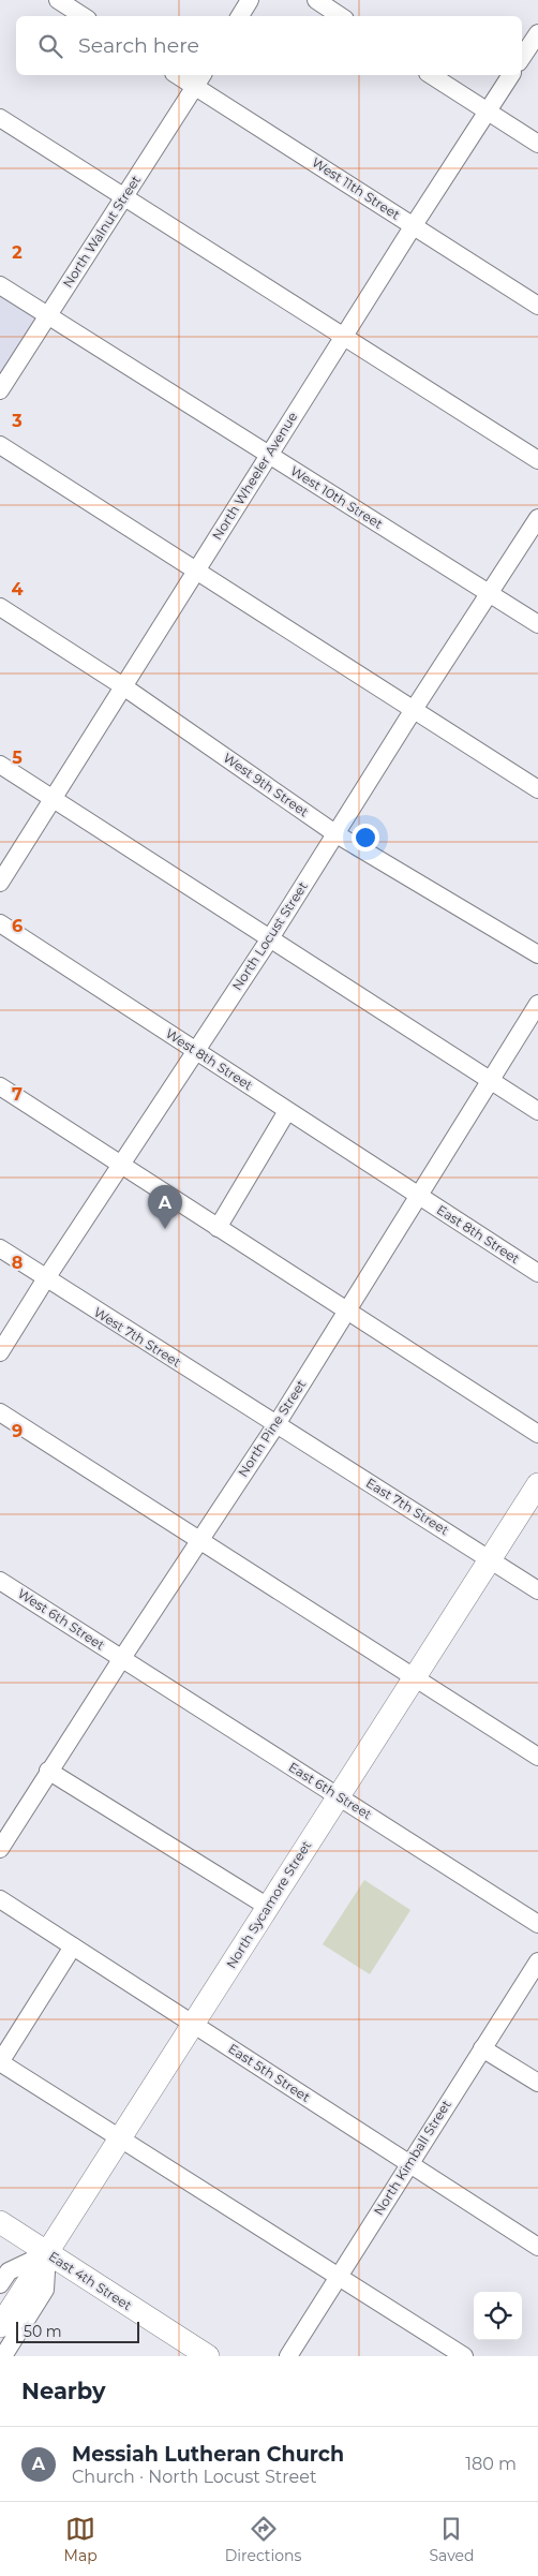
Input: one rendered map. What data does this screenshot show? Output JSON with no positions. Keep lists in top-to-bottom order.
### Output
{
  "streets": {
    "main road": ["North Sycamore Street", "East 4th Street"],
    "street": [
      "West 11th Street",
      "North Walnut Street",
      "North Wheeler Avenue",
      "West 10th Street",
      "West 9th Street",
      "North Locust Street",
      "West 8th Street",
      "East 8th Street",
      "West 7th Street",
      "North Pine Street",
      "East 7th Street",
      "West 6th Street",
      "East 6th Street",
      "East 5th Street",
      "North Kimball Street"
    ]
  },
  "crossings": [
    ["West 11th Street", "North Walnut Street"],
    ["West 11th Street", "North Wheeler Avenue"],
    ["North Walnut Street", "West 10th Street"],
    ["North Wheeler Avenue", "West 10th Street"],
    ["North Wheeler Avenue", "West 9th Street"],
    ["West 10th Street", "North Locust Street"],
    ["West 9th Street", "North Locust Street"],
    ["North Locust Street", "West 8th Street"],
    ["North Locust Street", "West 7th Street"],
    ["West 8th Street", "East 8th Street"],
    ["West 8th Street", "North Pine Street"],
    ["East 8th Street", "North Pine Street"],
    ["West 7th Street", "North Pine Street"],
    ["West 7th Street", "East 7th Street"],
    ["North Pine Street", "East 7th Street"],
    ["North Pine Street", "West 6th Street"],
    ["North Pine Street", "East 6th Street"],
    ["East 7th Street", "North Sycamore Street"],
    ["West 6th Street", "East 6th Street"],
    ["East 6th Street", "North Sycamore Street"],
    ["North Sycamore Street", "East 5th Street"],
    ["North Sycamore Street", "East 4th Street"],
    ["East 5th Street", "North Kimball Street"]
  ],
  "scale_bar": "50 m",
  "page": {
    "search": "Search here",
    "pins": "A",
    "scale": "50 m",
    "heading": "Nearby",
    "list": [
      {
        "mark": "A",
        "name": "Messiah Lutheran Church",
        "note": "Church · North Locust Street",
        "value": "180 m"
      }
    ],
    "nav": ["Map", "Directions", "Saved"]
  },
  "grid": {
    "rows": [
      "2",
      "3",
      "4",
      "5",
      "6",
      "7",
      "8",
      "9"
    ]
  }
}
